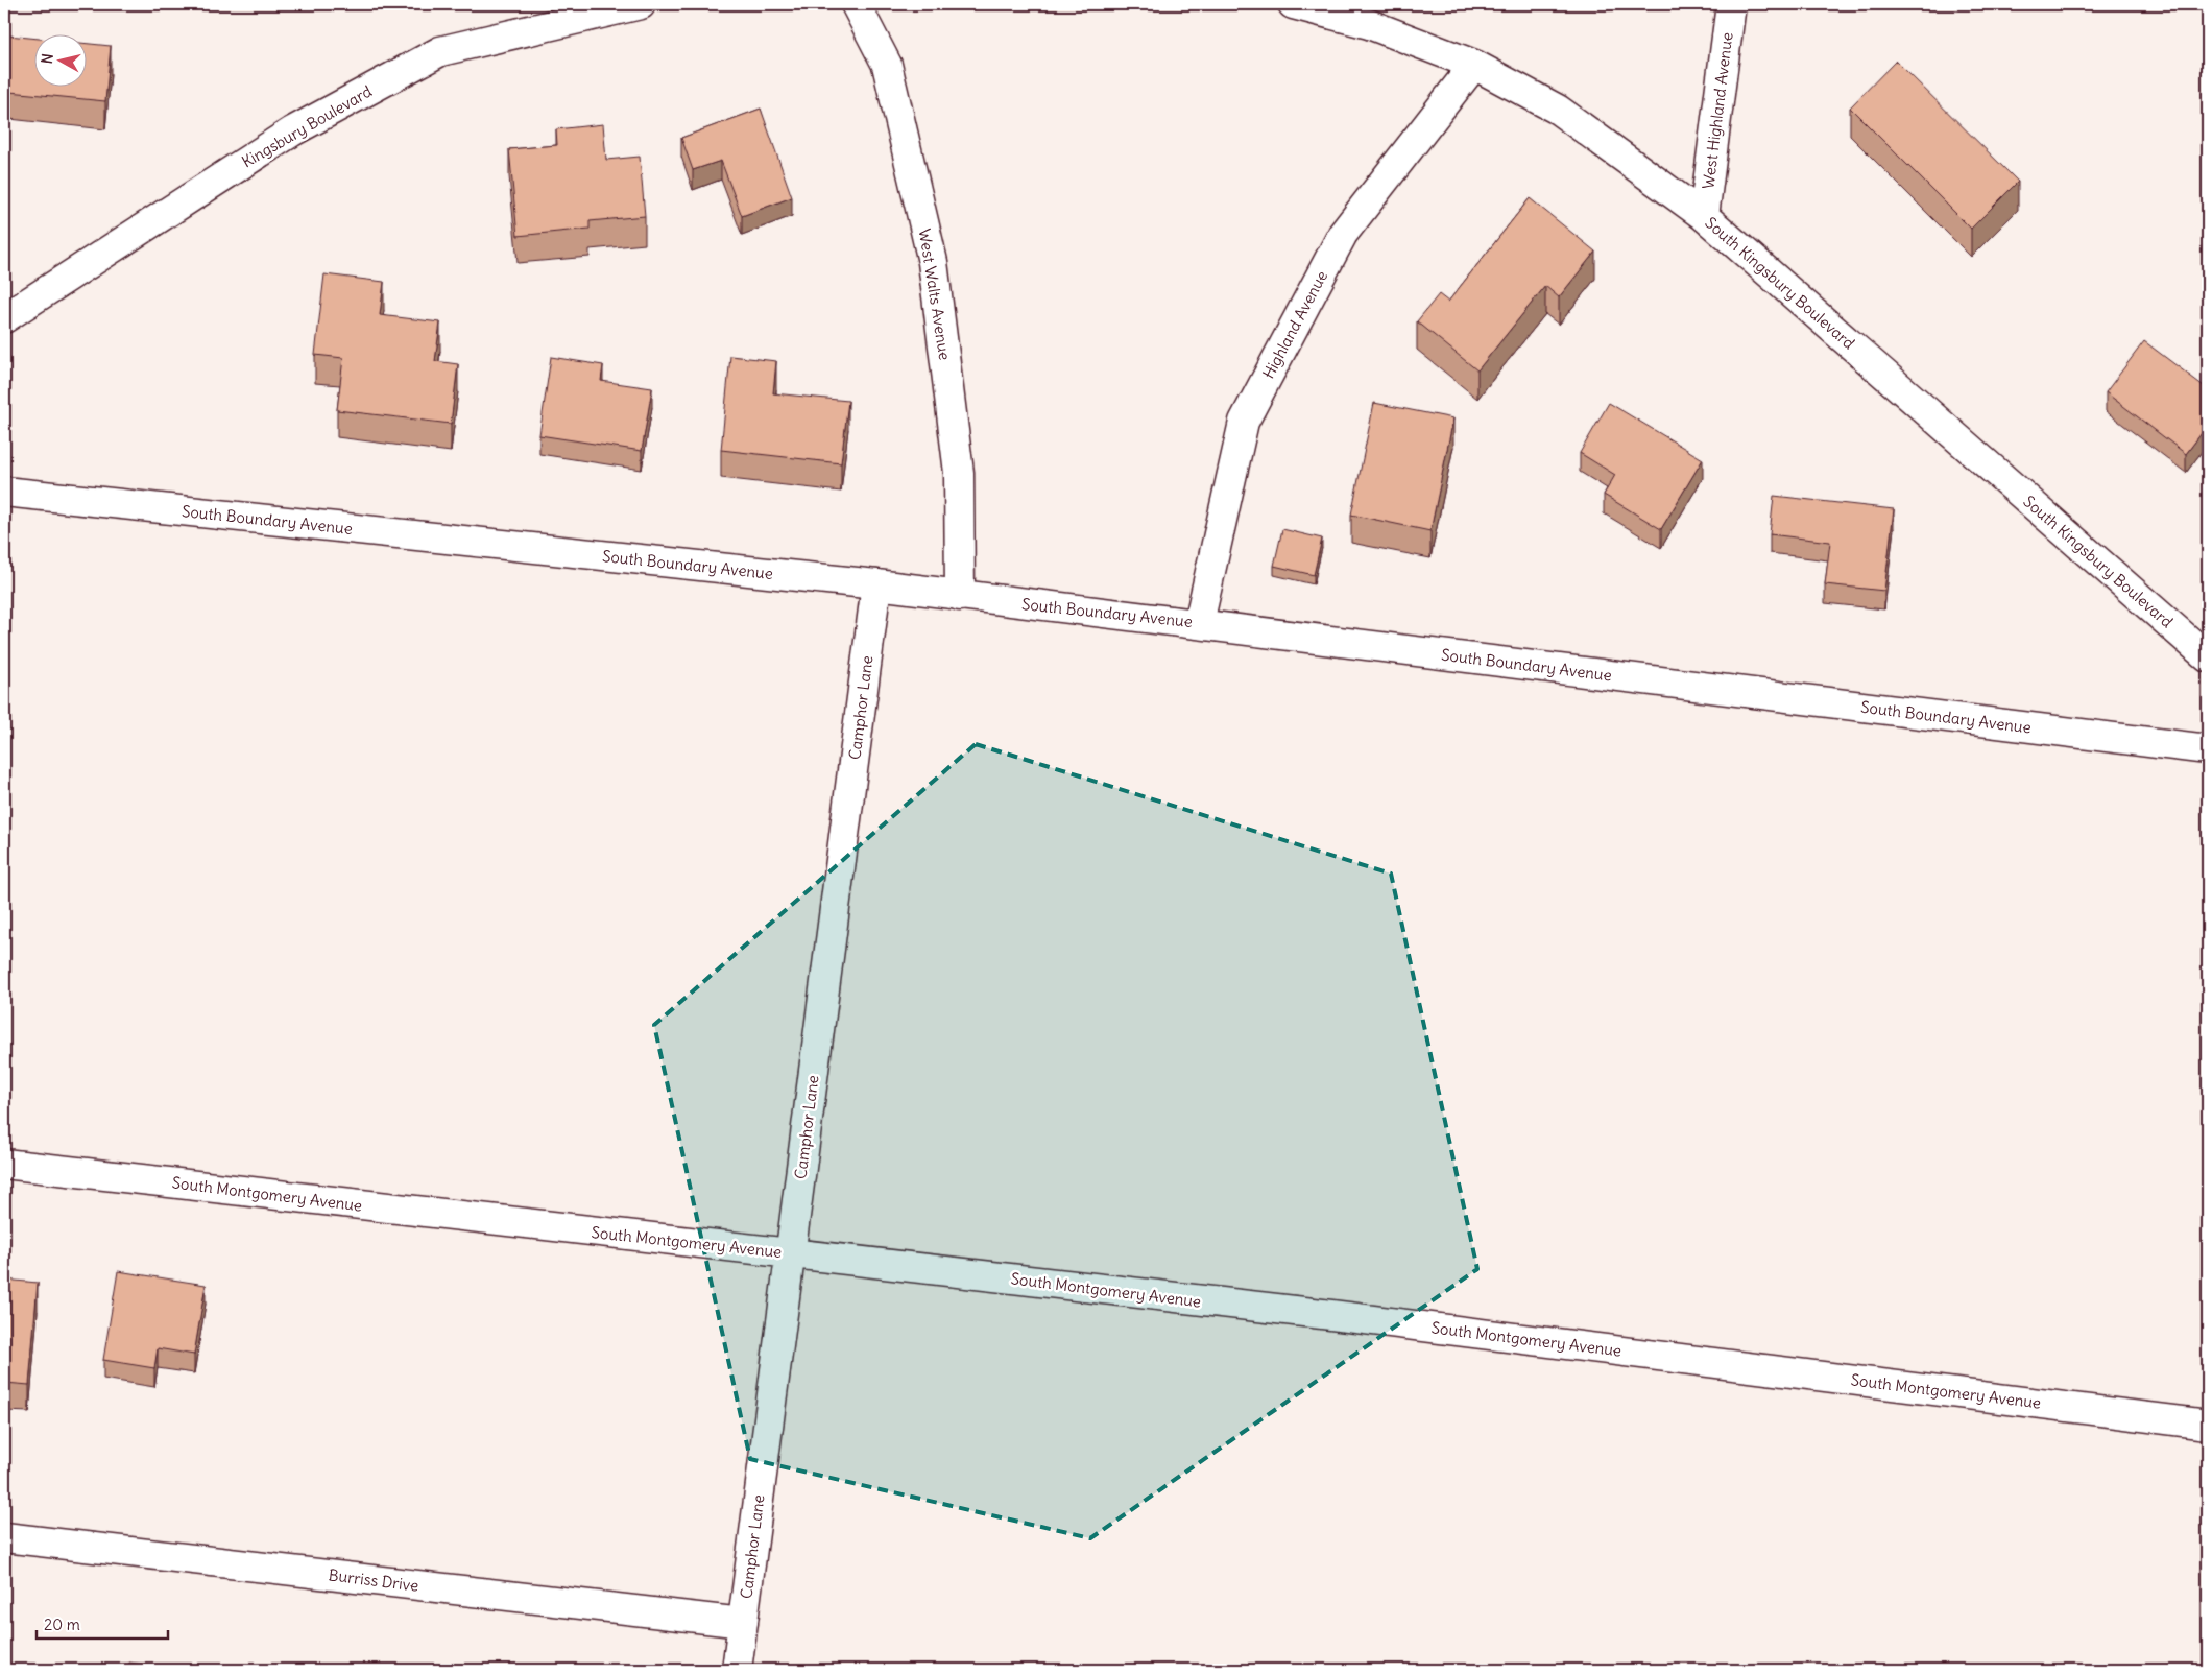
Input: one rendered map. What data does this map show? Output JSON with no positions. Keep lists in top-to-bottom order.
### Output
{
  "streets": {
    "street": [
      "West Highland Avenue",
      "Kingsbury Boulevard",
      "South Kingsbury Boulevard",
      "West Walts Avenue",
      "Highland Avenue",
      "South Boundary Avenue",
      "Camphor Lane",
      "South Montgomery Avenue",
      "Burriss Drive"
    ]
  },
  "crossings": [
    ["West Highland Avenue", "South Kingsbury Boulevard"],
    ["South Kingsbury Boulevard", "Highland Avenue"],
    ["West Walts Avenue", "South Boundary Avenue"],
    ["Highland Avenue", "South Boundary Avenue"],
    ["South Boundary Avenue", "Camphor Lane"],
    ["Camphor Lane", "South Montgomery Avenue"],
    ["Camphor Lane", "Burriss Drive"]
  ],
  "scale_bar": "20 m",
  "north": "left"
}
